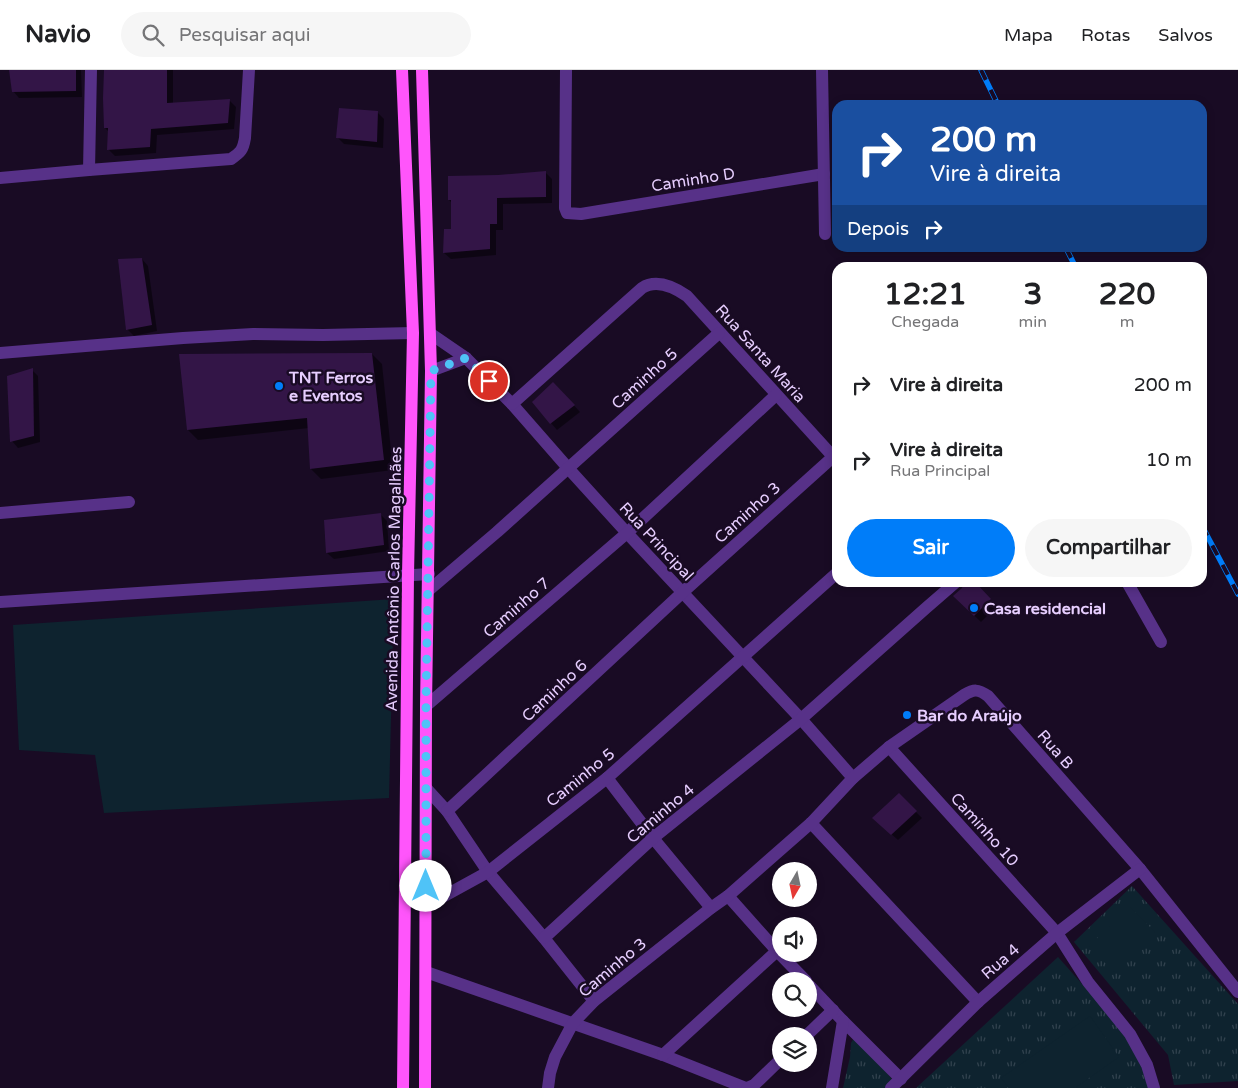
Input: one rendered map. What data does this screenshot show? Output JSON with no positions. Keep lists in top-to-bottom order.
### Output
{
  "streets": {
    "main road": ["Avenida Antônio Carlos Magalhães"],
    "street": [
      "Caminho D",
      "Rua Santa Maria",
      "Caminho 5",
      "Caminho 3",
      "Rua Principal",
      "Caminho 7",
      "Caminho 6",
      "Rua B",
      "Caminho 4",
      "Caminho 10",
      "Rua 4"
    ]
  },
  "crossings": [
    ["Rua Santa Maria", "Caminho 5"],
    ["Rua Santa Maria", "Rua Principal"],
    ["Caminho 5", "Rua Principal"],
    ["Caminho 3", "Rua Principal"],
    ["Caminho 3", "Caminho 6"],
    ["Caminho 3", "Rua B"],
    ["Rua Principal", "Caminho 7"],
    ["Rua Principal", "Caminho 6"],
    ["Rua Principal", "Rua B"],
    ["Rua Principal", "Caminho 4"],
    ["Rua B", "Caminho 10"],
    ["Rua B", "Rua 4"],
    ["Caminho 10", "Rua 4"]
  ],
  "places": ["TNT Ferros e Eventos", "Casa residencial", "Bar do Araújo"],
  "north": "bottom",
  "page": {
    "header": "Navio",
    "search": "Pesquisar aqui",
    "nav": ["Mapa", "Rotas", "Salvos"],
    "turn": ["200 m", "Vire à direita"],
    "then": "Depois",
    "eta": [
      "12:21",
      "Chegada",
      "3",
      "min",
      "220",
      "m"
    ],
    "list": [
      {
        "name": "Vire à direita",
        "value": "200 m"
      },
      {
        "name": "Vire à direita",
        "note": "Rua Principal",
        "value": "10 m"
      }
    ],
    "buttons": ["Sair", "Compartilhar"]
  }
}
